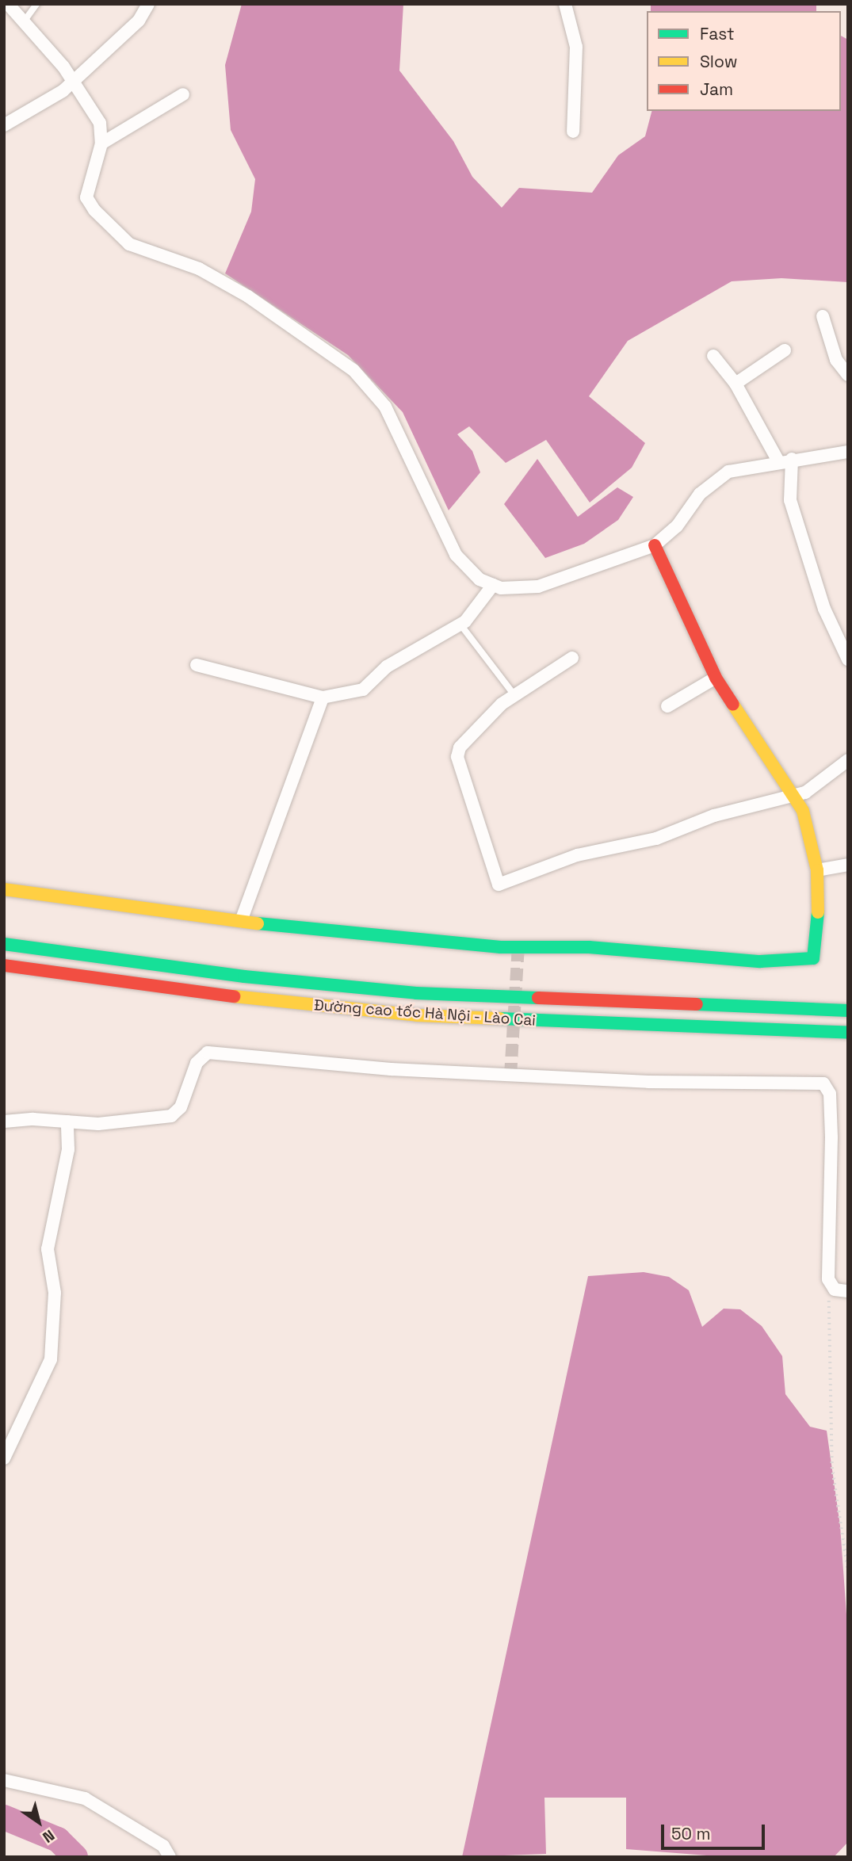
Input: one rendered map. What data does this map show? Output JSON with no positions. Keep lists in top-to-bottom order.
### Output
{
  "streets": {
    "main road": ["Đường cao tốc Hà Nội - Lào Cai"]
  },
  "legend": ["Fast", "Slow", "Jam"],
  "scale_bar": "50 m",
  "north": "bottom right"
}
